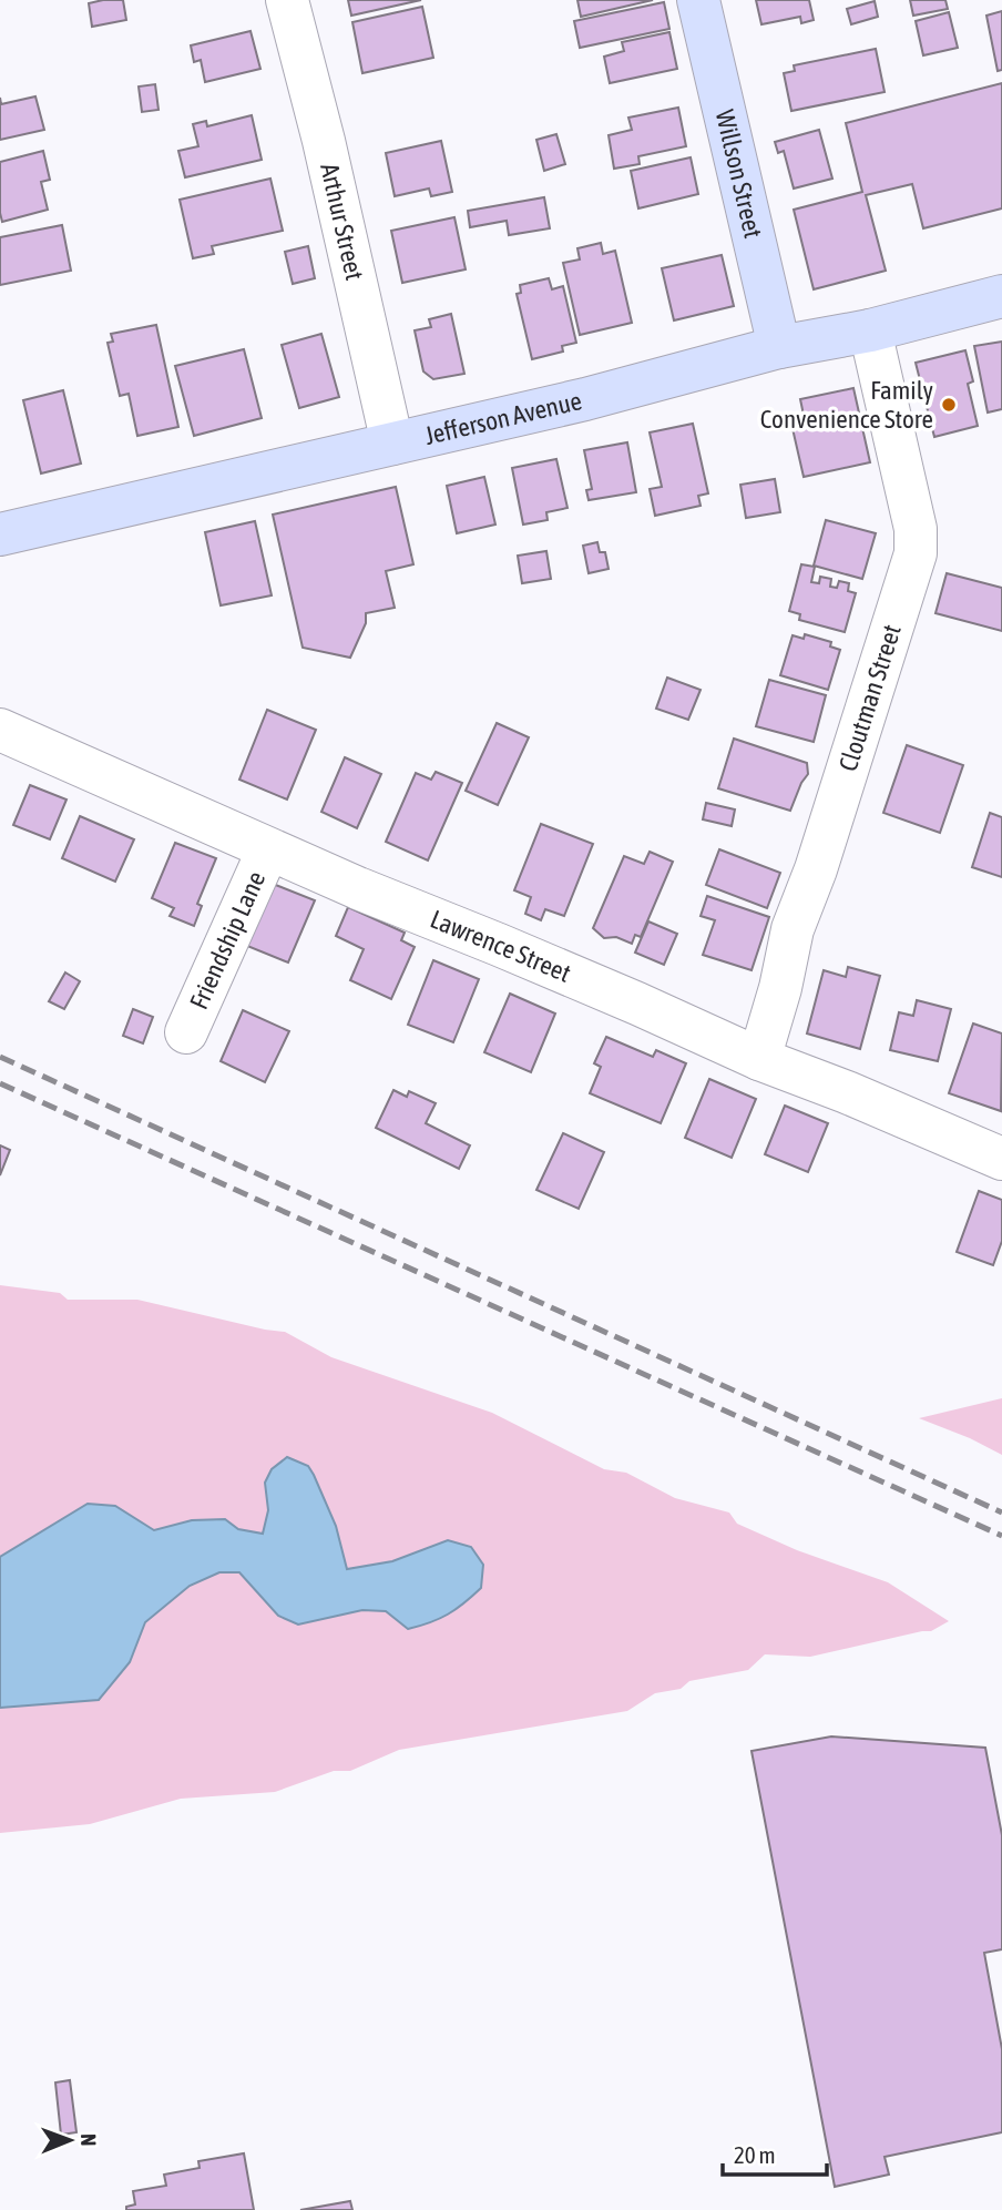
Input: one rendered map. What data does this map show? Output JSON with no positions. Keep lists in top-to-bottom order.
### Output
{
  "streets": {
    "main road": ["Willson Street", "Jefferson Avenue"],
    "street": [
      "Arthur Street",
      "Cloutman Street",
      "Friendship Lane",
      "Lawrence Street"
    ]
  },
  "crossings": [
    ["Willson Street", "Jefferson Avenue"],
    ["Arthur Street", "Jefferson Avenue"],
    ["Jefferson Avenue", "Cloutman Street"],
    ["Cloutman Street", "Lawrence Street"],
    ["Friendship Lane", "Lawrence Street"]
  ],
  "places": ["Family Convenience Store"],
  "scale_bar": "20 m",
  "north": "right"
}
